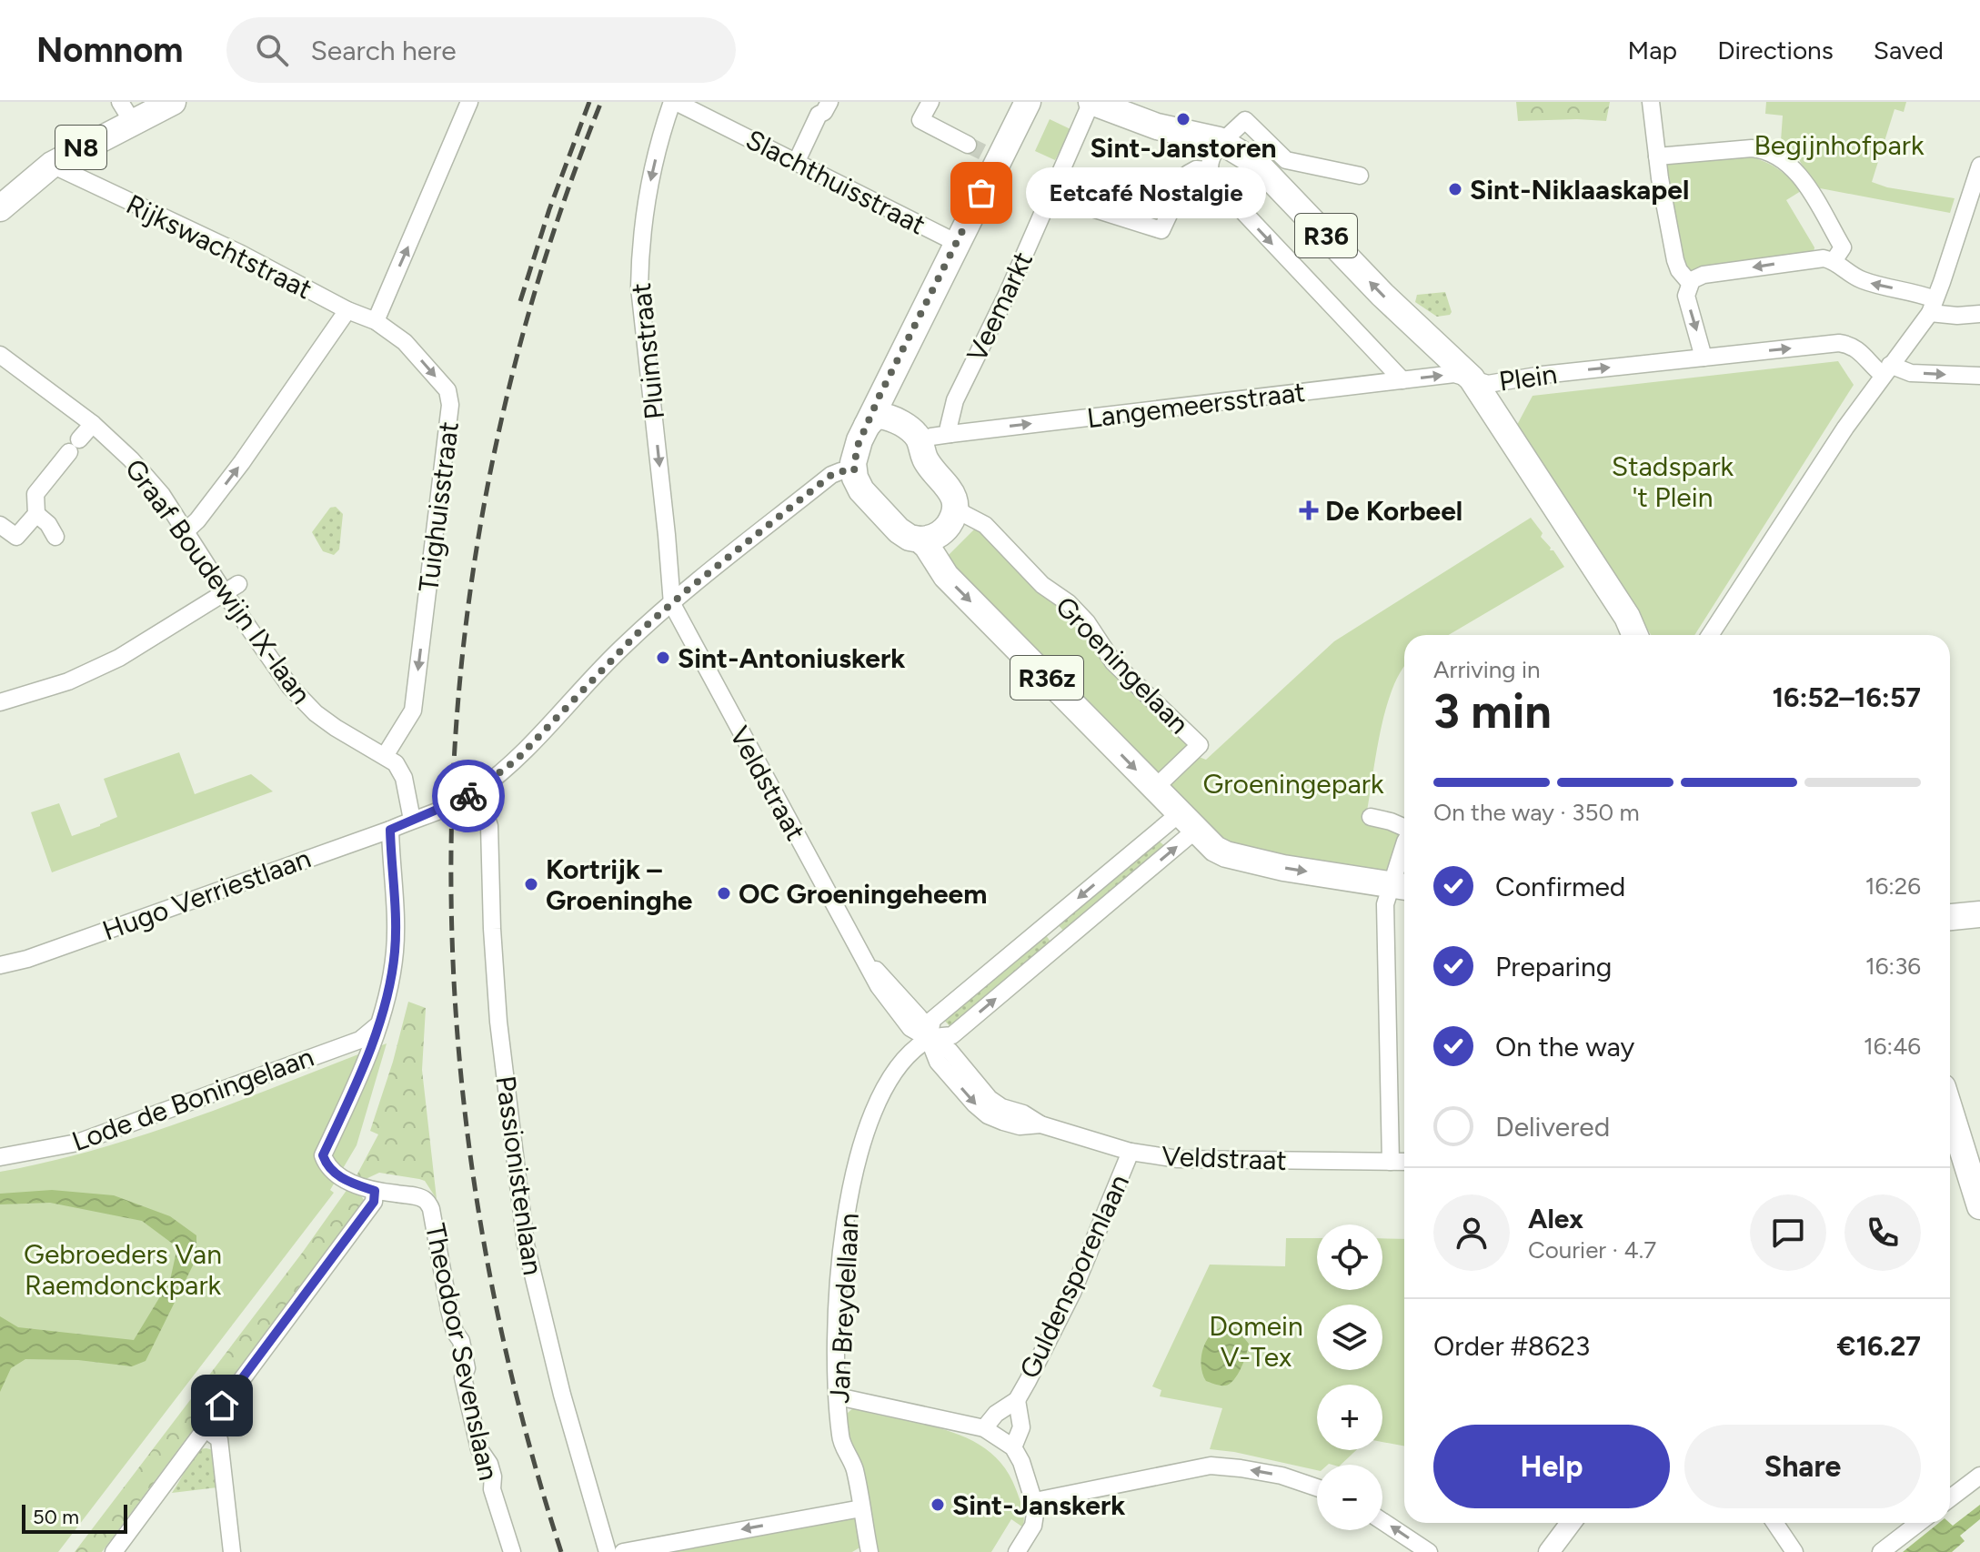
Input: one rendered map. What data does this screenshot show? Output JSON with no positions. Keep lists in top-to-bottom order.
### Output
{
  "streets": {
    "main road": [
      "N8",
      "R36",
      "Plein",
      "Groeningelaan",
      "R36z"
    ],
    "street": [
      "Slachthuisstraat",
      "Rijkswachtstraat",
      "Veemarkt",
      "Pluimstraat",
      "Langemeersstraat",
      "Tuighuisstraat",
      "Graaf Boudewijn IX-laan",
      "Veldstraat",
      "Hugo Verriestlaan",
      "Lode de Boningelaan",
      "Passionistenlaan",
      "Guldensporenlaan",
      "Jan Breydellaan",
      "Theodoor Sevenslaan"
    ]
  },
  "crossings": [
    ["N8", "Rijkswachtstraat"],
    ["Slachthuisstraat", "Pluimstraat"],
    ["R36", "Veemarkt"],
    ["R36", "Plein"],
    ["R36", "Langemeersstraat"],
    ["Rijkswachtstraat", "Tuighuisstraat"],
    ["Veemarkt", "Langemeersstraat"],
    ["Pluimstraat", "Veldstraat"],
    ["Pluimstraat", "Hugo Verriestlaan"],
    ["Plein", "Langemeersstraat"],
    ["Langemeersstraat", "Groeningelaan"],
    ["Tuighuisstraat", "Graaf Boudewijn IX-laan"],
    ["Graaf Boudewijn IX-laan", "Hugo Verriestlaan"],
    ["Groeningelaan", "R36z"],
    ["R36z", "Hugo Verriestlaan"],
    ["Veldstraat", "Hugo Verriestlaan"],
    ["Veldstraat", "Guldensporenlaan"],
    ["Veldstraat", "Jan Breydellaan"],
    ["Hugo Verriestlaan", "Lode de Boningelaan"],
    ["Hugo Verriestlaan", "Passionistenlaan"],
    ["Lode de Boningelaan", "Theodoor Sevenslaan"]
  ],
  "one_way": ["Pluimstraat", "Langemeersstraat", "Tuighuisstraat"],
  "parks": [
    "Begijnhofpark",
    "Stadspark 't Plein",
    "Groeningepark",
    "Gebroeders Van Raemdonckpark",
    "Domein V-Tex"
  ],
  "places": {
    "other": [
      "Sint-Janstoren",
      "Sint-Niklaaskapel",
      "Eetcafé Nostalgie",
      "Sint-Antoniuskerk",
      "Kortrijk – Groeninghe",
      "OC Groeningeheem",
      "Sint-Janskerk"
    ],
    "health": ["De Korbeel"]
  },
  "scale_bar": "50 m",
  "page": {
    "header": "Nomnom",
    "search": "Search here",
    "nav": ["Map", "Directions", "Saved"],
    "bubble": "Eetcafé Nostalgie",
    "heading": ["3 min", "Arriving in", "16:52–16:57"],
    "panel": [
      "Alex",
      "Courier · 4.7",
      "Order #8623",
      "€16.27"
    ],
    "bar": "On the way · 350 m",
    "list": [
      ["Confirmed", "16:26"],
      ["Preparing", "16:36"],
      ["On the way", "16:46"],
      "Delivered"
    ],
    "map_buttons": ["+", "−"],
    "buttons": ["Help", "Share"],
    "scale": "50 m"
  }
}
